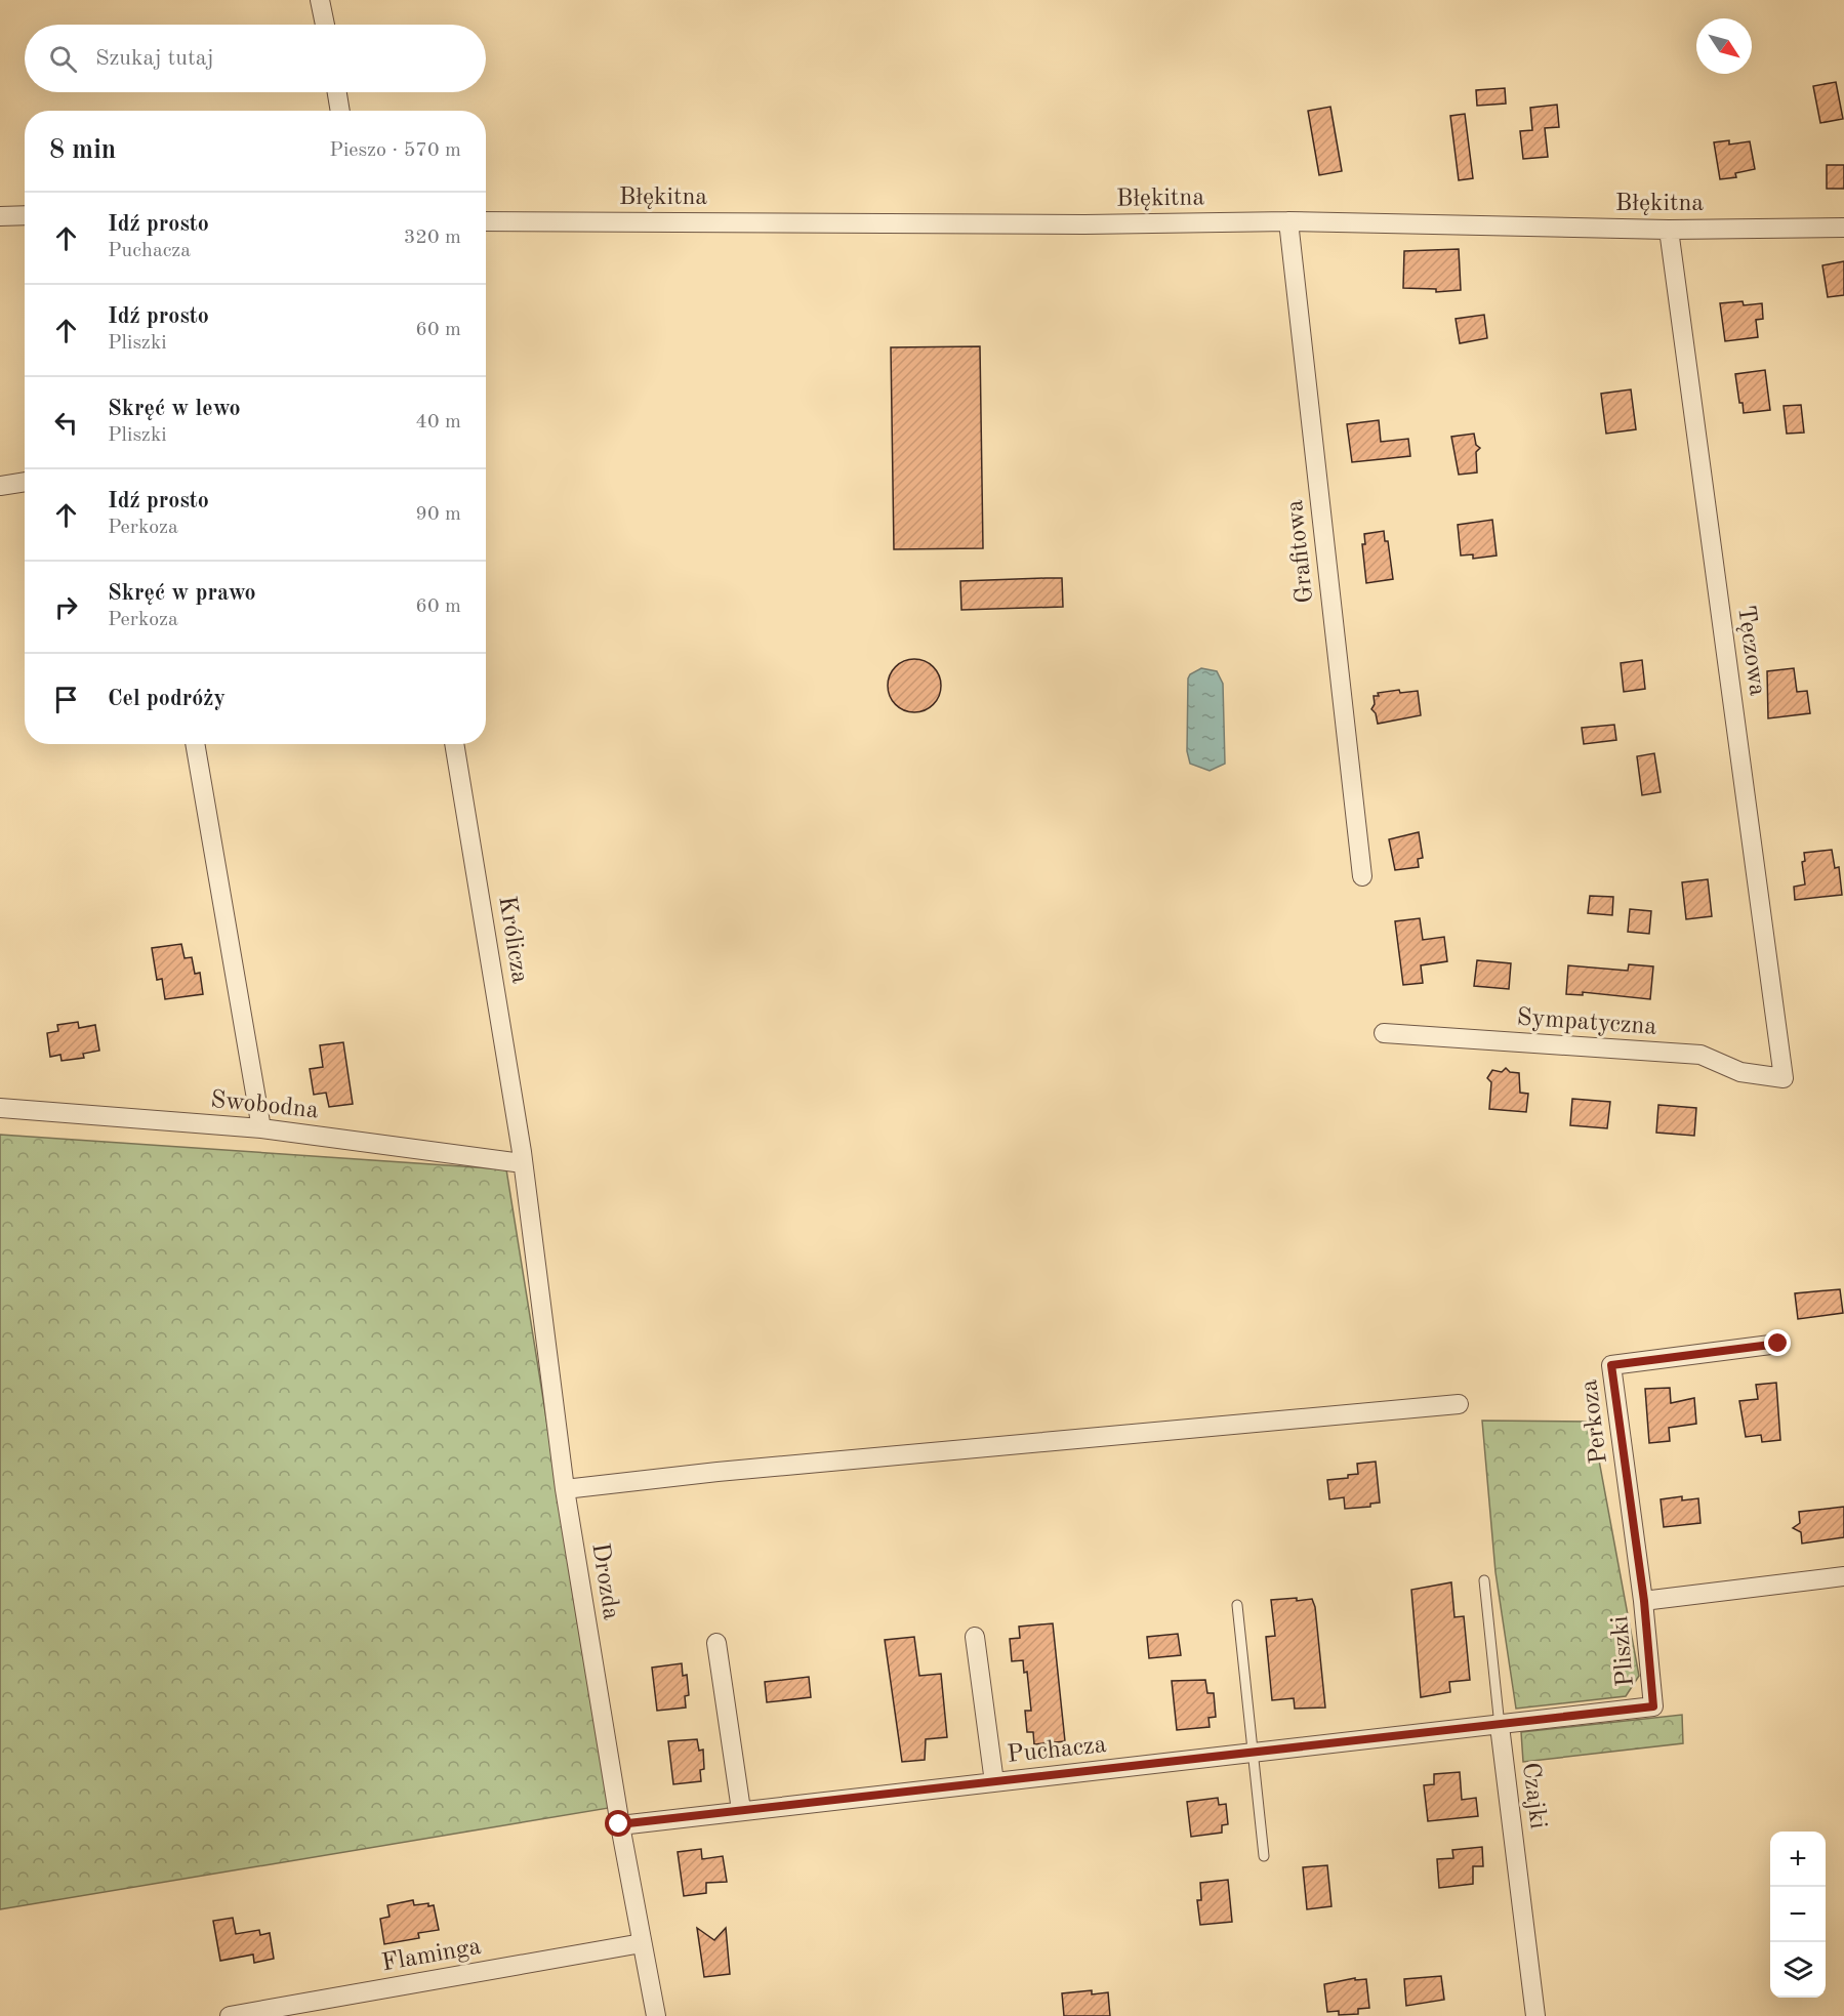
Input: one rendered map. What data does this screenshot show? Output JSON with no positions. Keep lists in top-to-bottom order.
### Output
{
  "streets": {
    "street": [
      "Błękitna",
      "Grafitowa",
      "Tęczowa",
      "Królicza",
      "Sympatyczna",
      "Swobodna",
      "Perkoza",
      "Drozda",
      "Pliszki",
      "Puchacza",
      "Czajki",
      "Flaminga"
    ]
  },
  "crossings": [
    ["Błękitna", "Grafitowa"],
    ["Błękitna", "Tęczowa"],
    ["Tęczowa", "Sympatyczna"],
    ["Królicza", "Swobodna"],
    ["Królicza", "Drozda"],
    ["Swobodna", "Drozda"],
    ["Perkoza", "Pliszki"],
    ["Drozda", "Puchacza"],
    ["Drozda", "Flaminga"],
    ["Pliszki", "Puchacza"],
    ["Pliszki", "Czajki"],
    ["Puchacza", "Czajki"]
  ],
  "north": "bottom right",
  "page": {
    "search": "Szukaj tutaj",
    "heading": ["8 min", "Pieszo · 570 m"],
    "list": [
      ["Idź prosto", "Puchacza", "320 m"],
      ["Idź prosto", "Pliszki", "60 m"],
      ["Skręć w lewo", "Pliszki", "40 m"],
      ["Idź prosto", "Perkoza", "90 m"],
      ["Skręć w prawo", "Perkoza", "60 m"],
      "Cel podróży"
    ],
    "map_buttons": ["+", "−"]
  }
}
